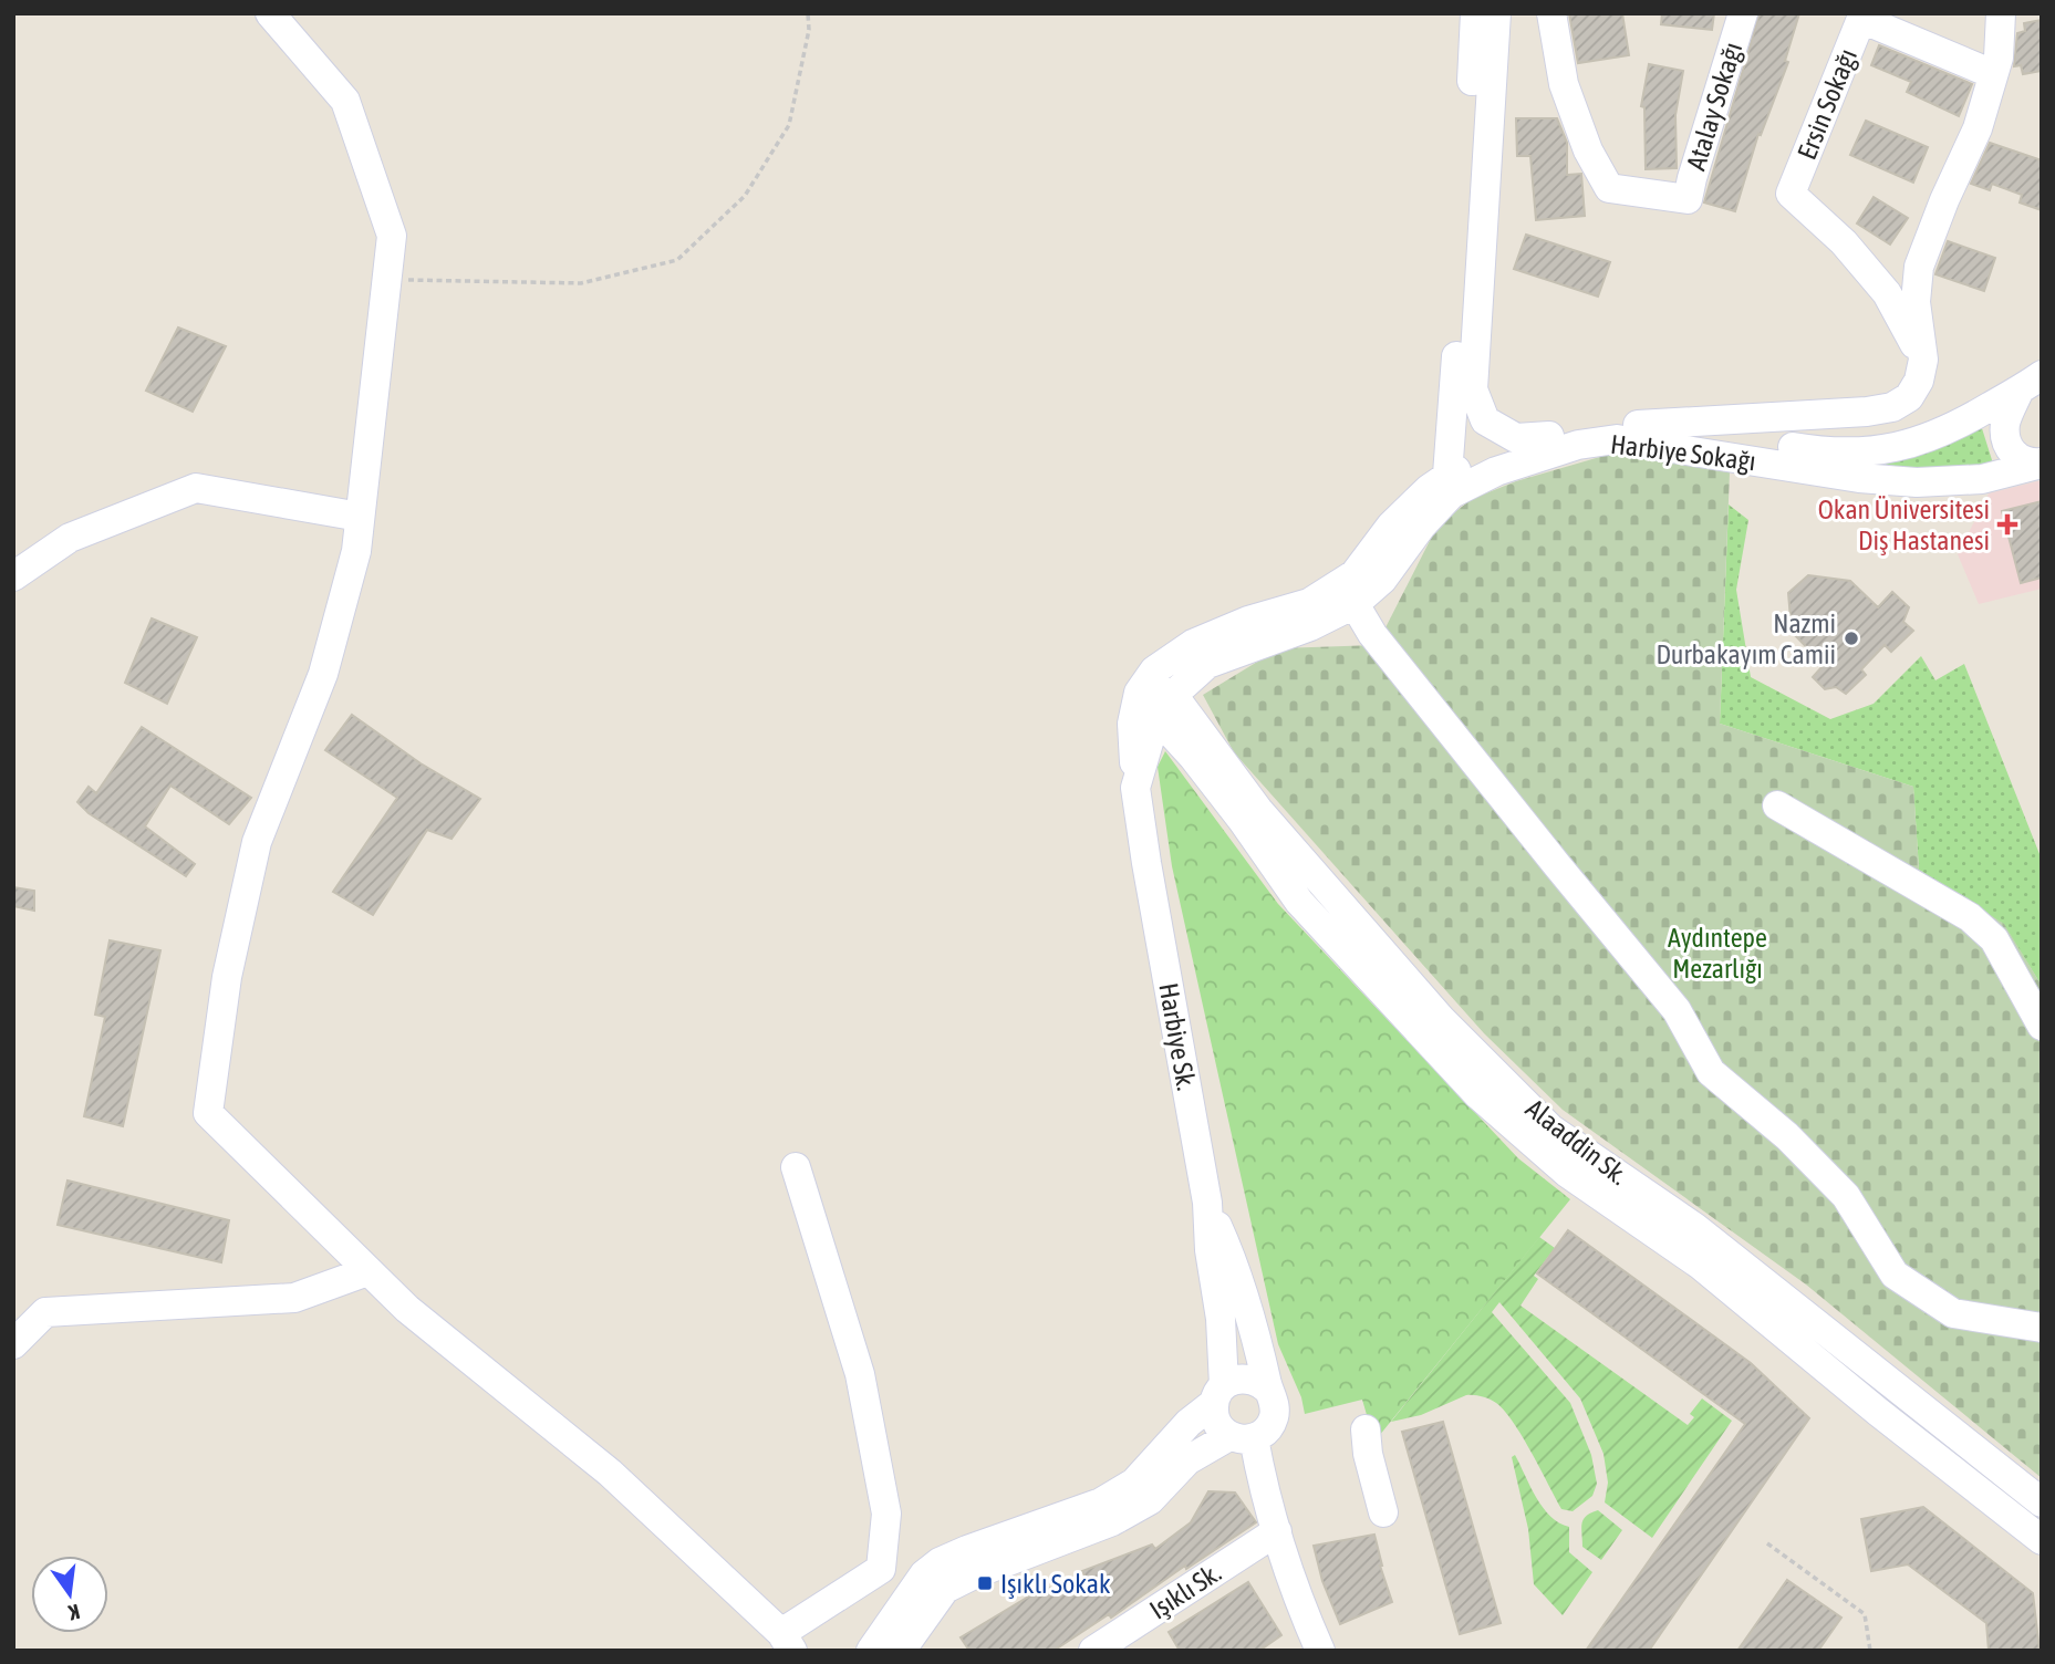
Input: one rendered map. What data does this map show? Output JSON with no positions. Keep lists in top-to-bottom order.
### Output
{
  "streets": {
    "street": [
      "Ersin Sokağı",
      "Atalay Sokağı",
      "Harbiye Sokağı",
      "Harbiye Sk.",
      "Alaaddin Sk.",
      "Işıklı Sk."
    ]
  },
  "crossings": [
    ["Ersin Sokağı", "Harbiye Sokağı"],
    ["Harbiye Sokağı", "Harbiye Sk."],
    ["Harbiye Sokağı", "Alaaddin Sk."],
    ["Harbiye Sk.", "Alaaddin Sk."]
  ],
  "parks": ["Aydıntepe Mezarlığı"],
  "places": {
    "health": ["Okan Üniversitesi Diş Hastanesi"],
    "other": ["Nazmi Durbakayım Camii"],
    "transit": ["Işıklı Sokak"]
  },
  "north": "bottom"
}
